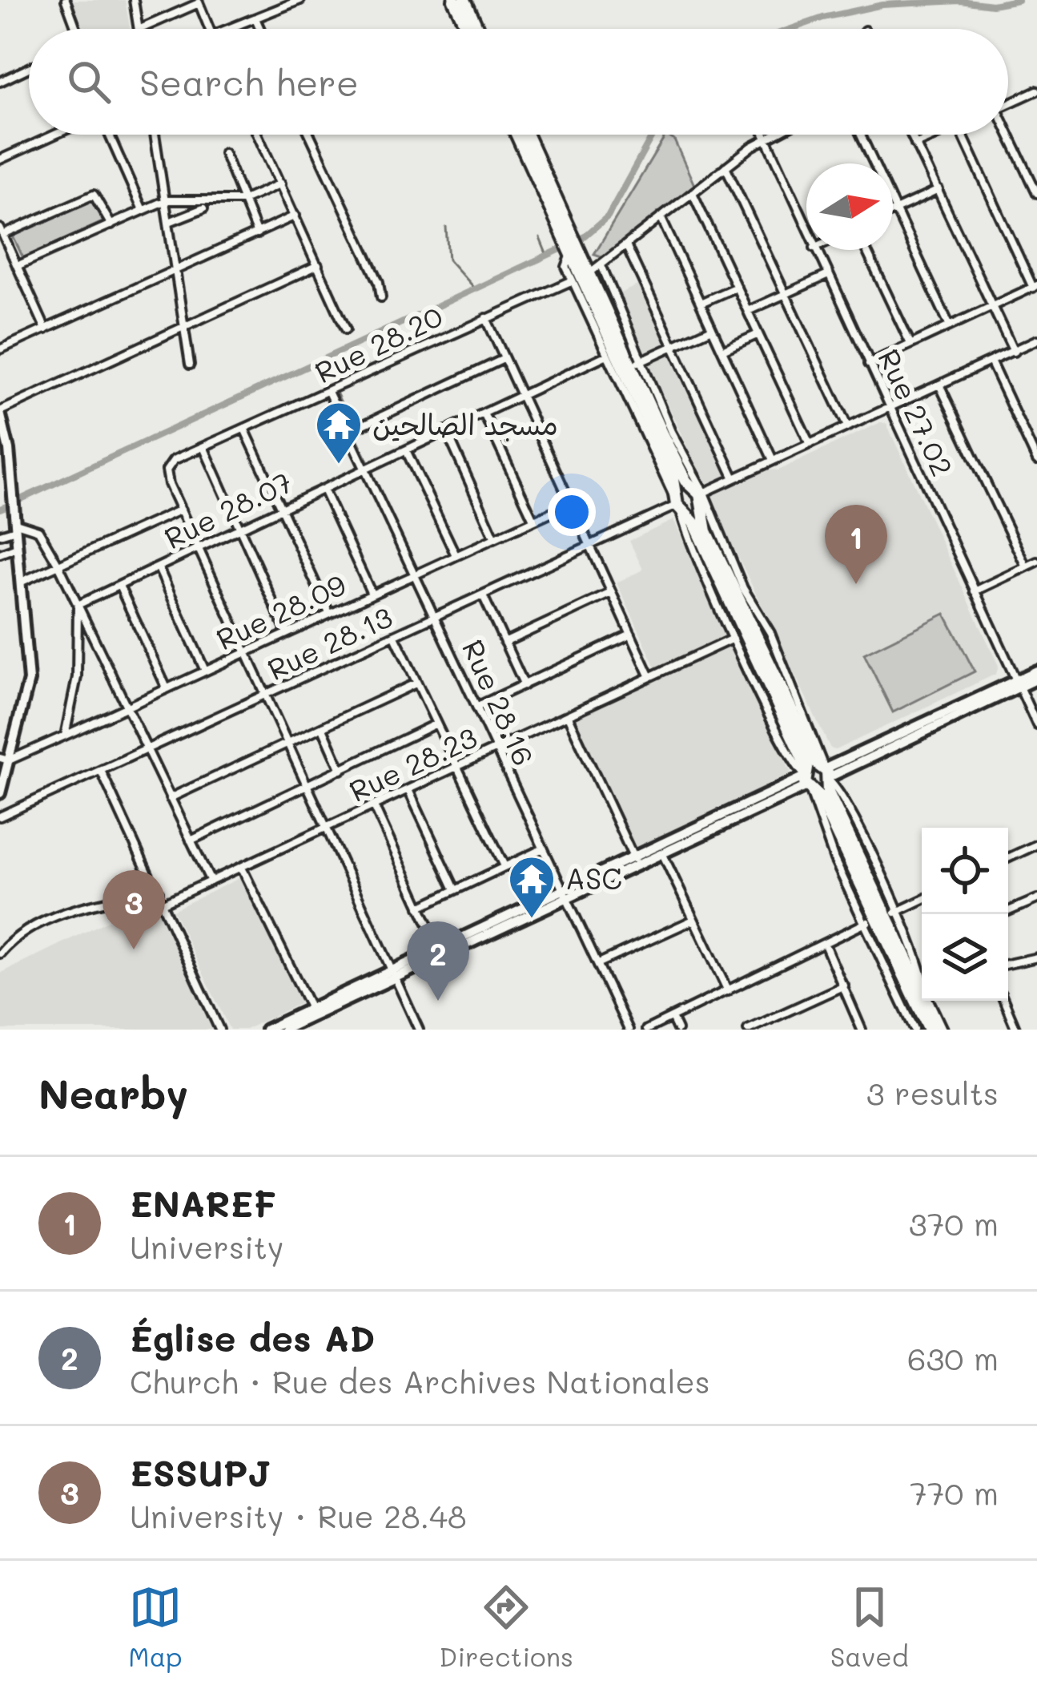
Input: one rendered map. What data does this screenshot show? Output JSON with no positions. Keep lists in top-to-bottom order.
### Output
{
  "streets": {
    "street": [
      "Rue 28.20",
      "Rue 27.02",
      "Rue 28.07",
      "Rue 28.09",
      "Rue 28.13",
      "Rue 28.16",
      "Rue 28.23"
    ]
  },
  "crossings": [
    ["Rue 28.20", "Rue 28.16"],
    ["Rue 28.07", "Rue 28.16"],
    ["Rue 28.09", "Rue 28.16"],
    ["Rue 28.13", "Rue 28.16"],
    ["Rue 28.16", "Rue 28.23"]
  ],
  "places": {
    "temple": ["مسجد الصالحين", "ASC"]
  },
  "north": "right",
  "page": {
    "search": "Search here",
    "pins": ["1", "3", "2"],
    "heading": ["Nearby", "3 results"],
    "list": [
      {
        "mark": "1",
        "name": "ENAREF",
        "note": "University",
        "value": "370 m"
      },
      {
        "mark": "2",
        "name": "Église des AD",
        "note": "Church · Rue des Archives Nationales",
        "value": "630 m"
      },
      {
        "mark": "3",
        "name": "ESSUPJ",
        "note": "University · Rue 28.48",
        "value": "770 m"
      }
    ],
    "nav": ["Map", "Directions", "Saved"]
  }
}
